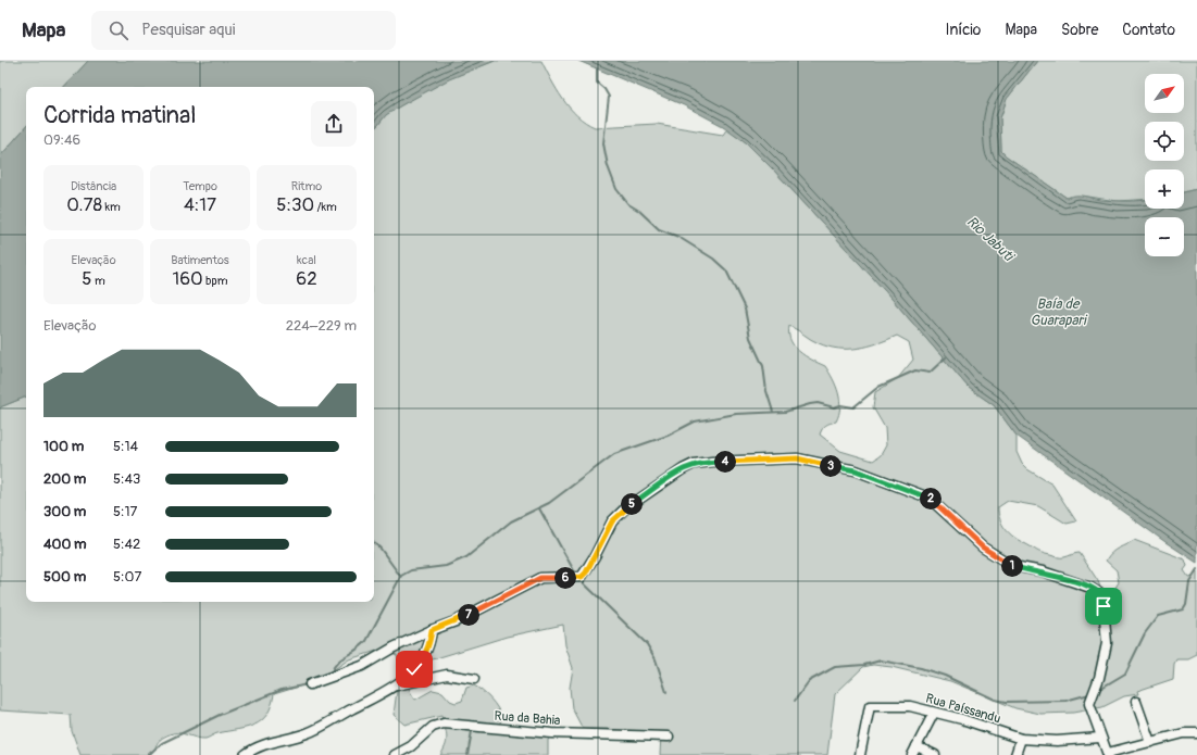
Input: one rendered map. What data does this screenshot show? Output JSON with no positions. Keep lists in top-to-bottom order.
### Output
{
  "streets": {
    "street": ["Rua Paíssandu", "Rua da Bahia"]
  },
  "water": ["Rio Jabuti", "Baía de Guarapari"],
  "north": "top right",
  "page": {
    "header": "Mapa",
    "search": "Pesquisar aqui",
    "nav": [
      "Início",
      "Mapa",
      "Sobre",
      "Contato"
    ],
    "map_buttons": ["+", "−"],
    "heading": ["Corrida matinal", "09:46"],
    "stats": [
      ["Distância", "0.78 km"],
      ["Tempo", "4:17"],
      ["Ritmo", "5:30 /km"],
      ["Elevação", "5 m"],
      ["Batimentos", "160 bpm"],
      ["kcal", "62"]
    ],
    "chart": ["Elevação", "224–229 m"],
    "list": [
      {
        "name": "100 m",
        "note": "5:14"
      },
      {
        "name": "200 m",
        "note": "5:43"
      },
      {
        "name": "300 m",
        "note": "5:17"
      },
      {
        "name": "400 m",
        "note": "5:42"
      },
      {
        "name": "500 m",
        "note": "5:07"
      }
    ],
    "pins": [
      "4",
      "3",
      "2",
      "5",
      "1",
      "6",
      "7"
    ]
  }
}
